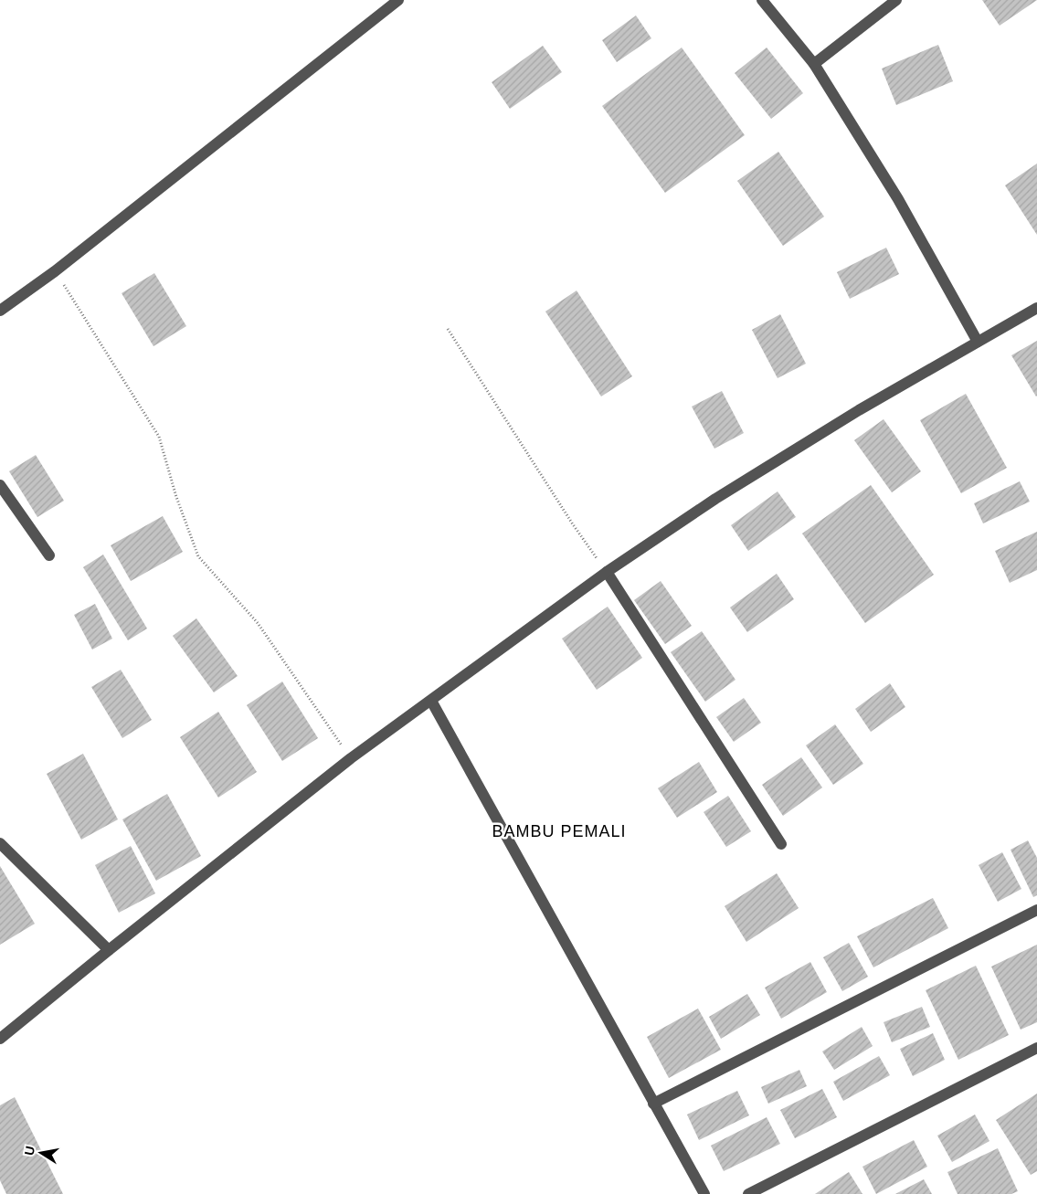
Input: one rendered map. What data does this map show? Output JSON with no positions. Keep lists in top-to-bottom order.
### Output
{
  "districts": ["BAMBU PEMALI"],
  "north": "left"
}
